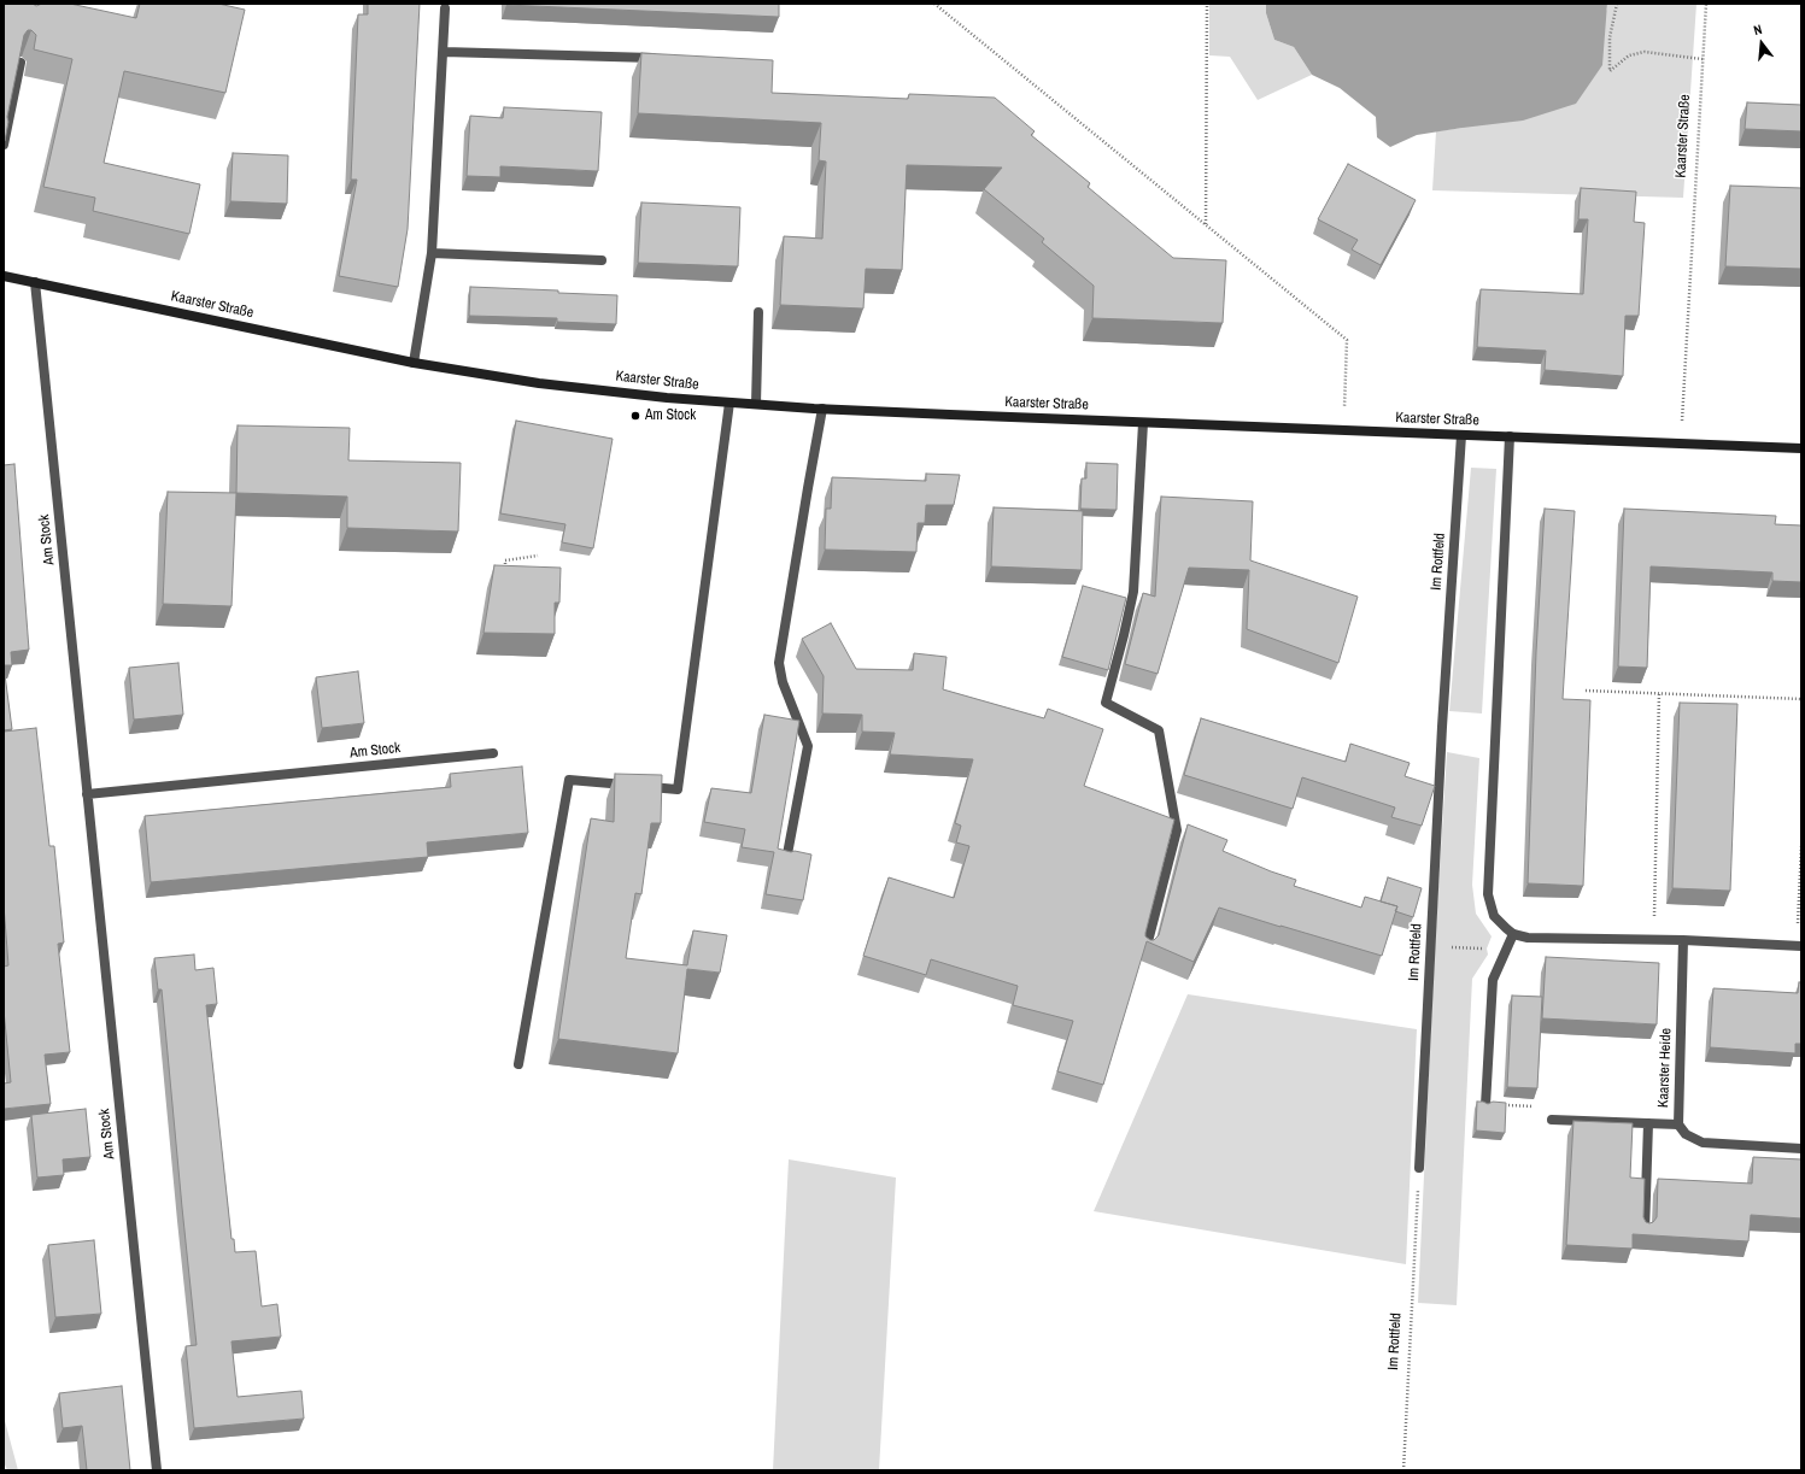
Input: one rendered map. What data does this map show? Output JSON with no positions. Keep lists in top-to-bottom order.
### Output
{
  "streets": {
    "main road": ["Kaarster Straße"],
    "street": ["Am Stock", "Im Rottfeld", "Kaarster Heide"]
  },
  "crossings": [
    ["Kaarster Straße", "Am Stock"],
    ["Kaarster Straße", "Im Rottfeld"]
  ],
  "places": ["Am Stock"],
  "north": "top"
}
